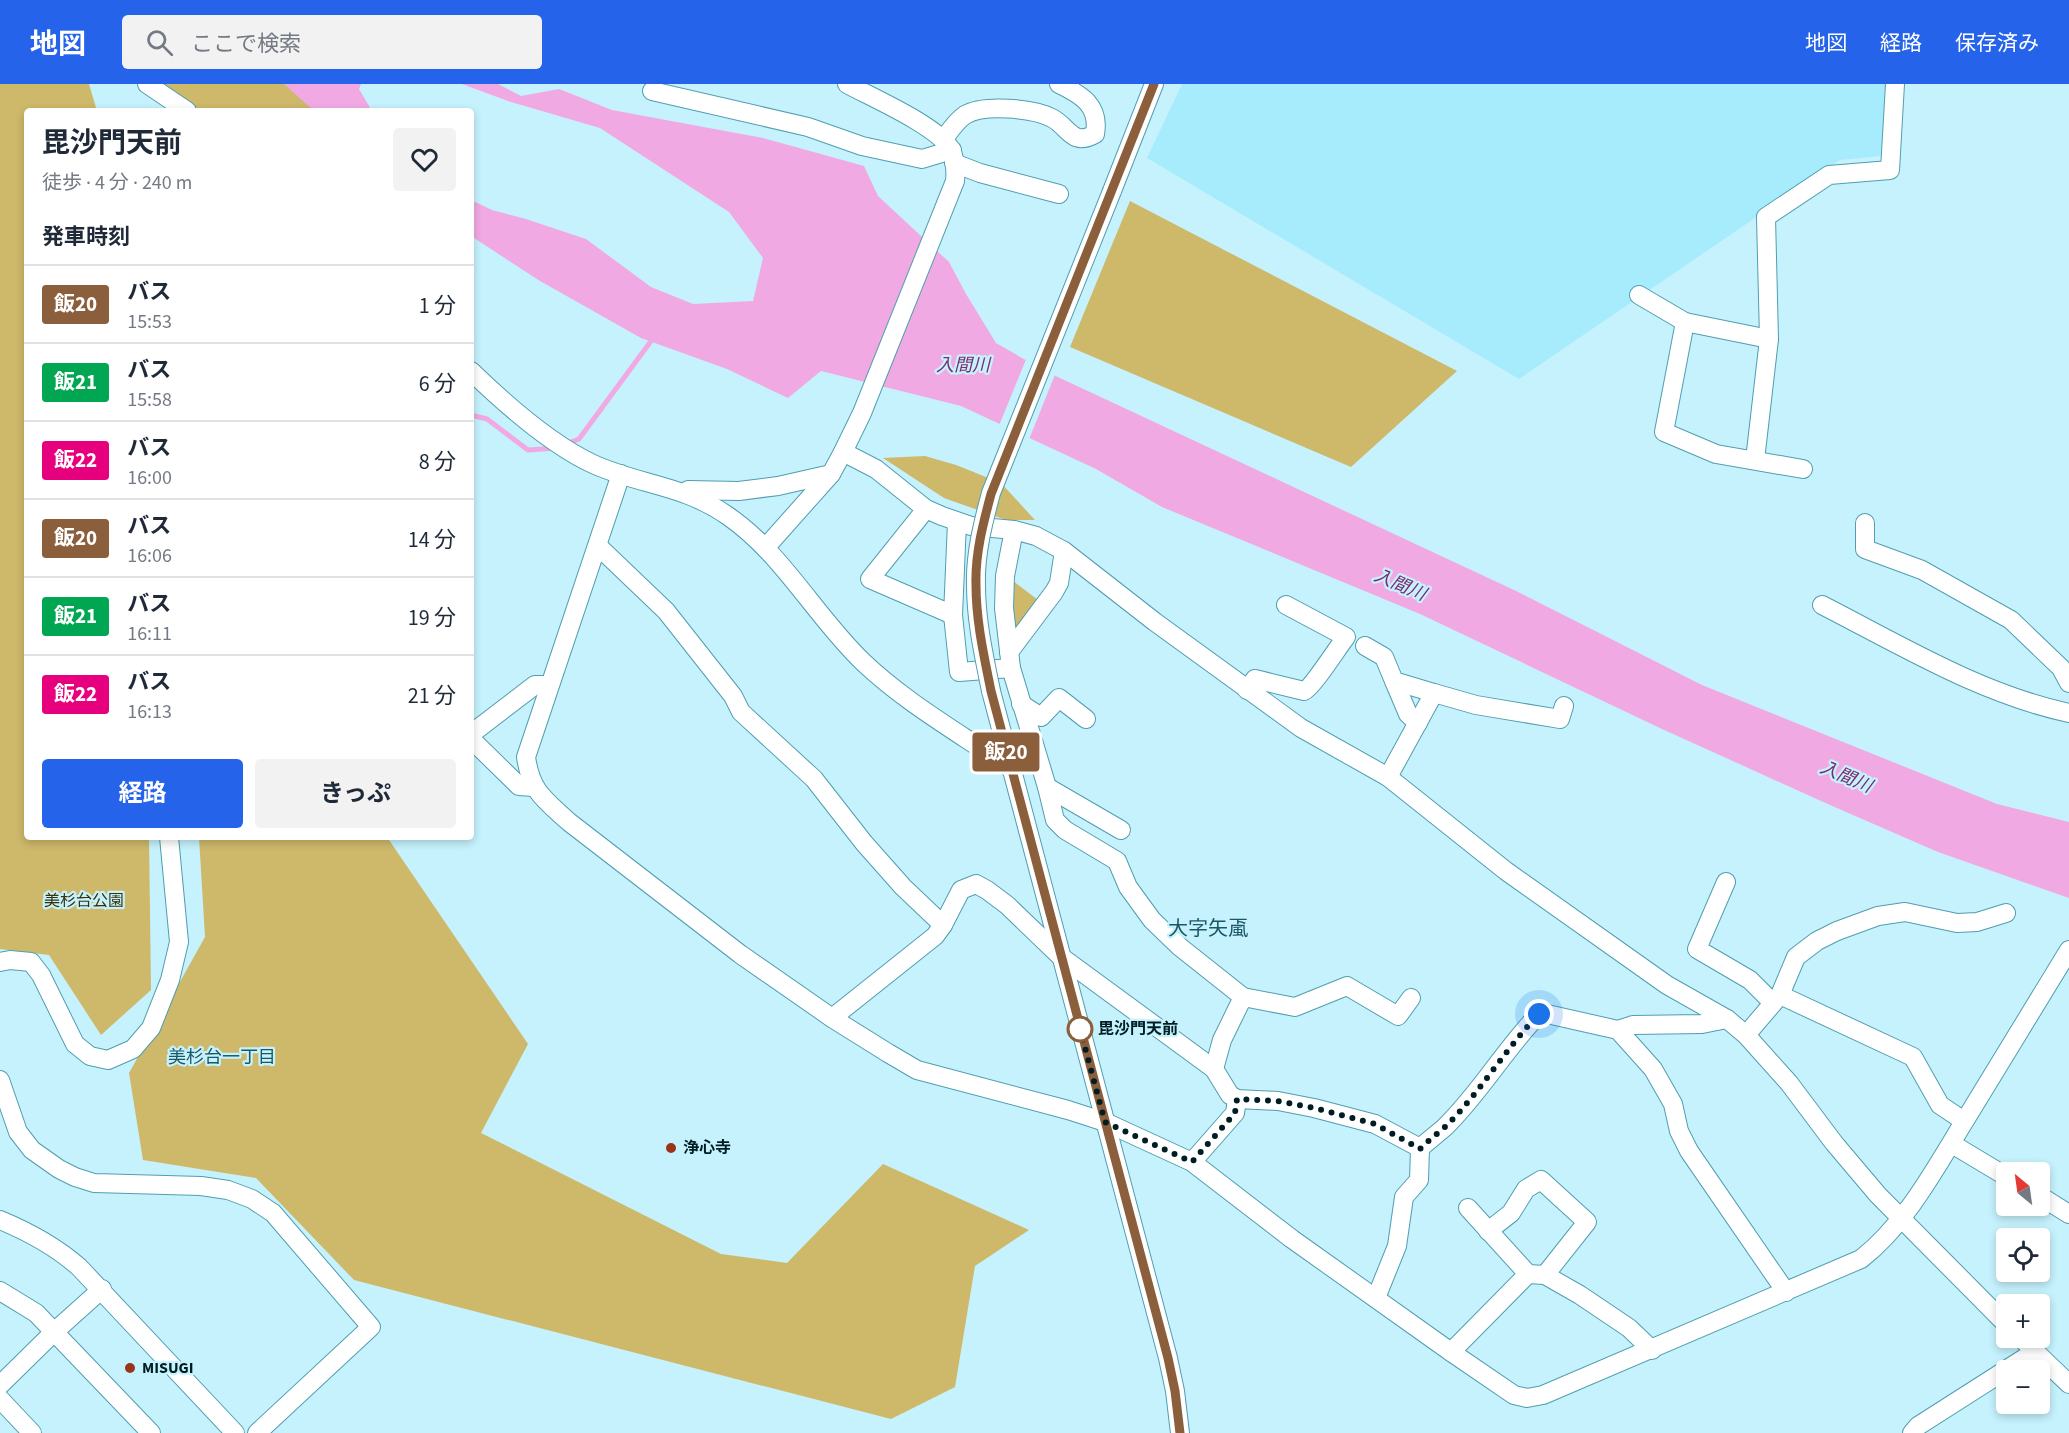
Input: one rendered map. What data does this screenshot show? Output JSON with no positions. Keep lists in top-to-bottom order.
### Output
{
  "districts": ["大字矢颪", "美杉台一丁目"],
  "water": ["入間川"],
  "parks": ["美杉台公園"],
  "places": ["毘沙門天前", "浄心寺", "MISUGI"],
  "lines": ["bus line 飯20"],
  "north": "top left",
  "page": {
    "header": "地図",
    "search": "ここで検索",
    "nav": ["地図", "経路", "保存済み"],
    "on_map": "飯20",
    "heading": [
      ["毘沙門天前", "徒歩 · 4 分 · 240 m"],
      "発車時刻"
    ],
    "list": [
      {
        "mark": "飯20",
        "name": "バス",
        "note": "15:53",
        "value": "1 分"
      },
      {
        "mark": "飯21",
        "name": "バス",
        "note": "15:58",
        "value": "6 分"
      },
      {
        "mark": "飯22",
        "name": "バス",
        "note": "16:00",
        "value": "8 分"
      },
      {
        "mark": "飯20",
        "name": "バス",
        "note": "16:06",
        "value": "14 分"
      },
      {
        "mark": "飯21",
        "name": "バス",
        "note": "16:11",
        "value": "19 分"
      },
      {
        "mark": "飯22",
        "name": "バス",
        "note": "16:13",
        "value": "21 分"
      }
    ],
    "buttons": ["経路", "きっぷ"],
    "map_buttons": ["+", "−"]
  }
}
